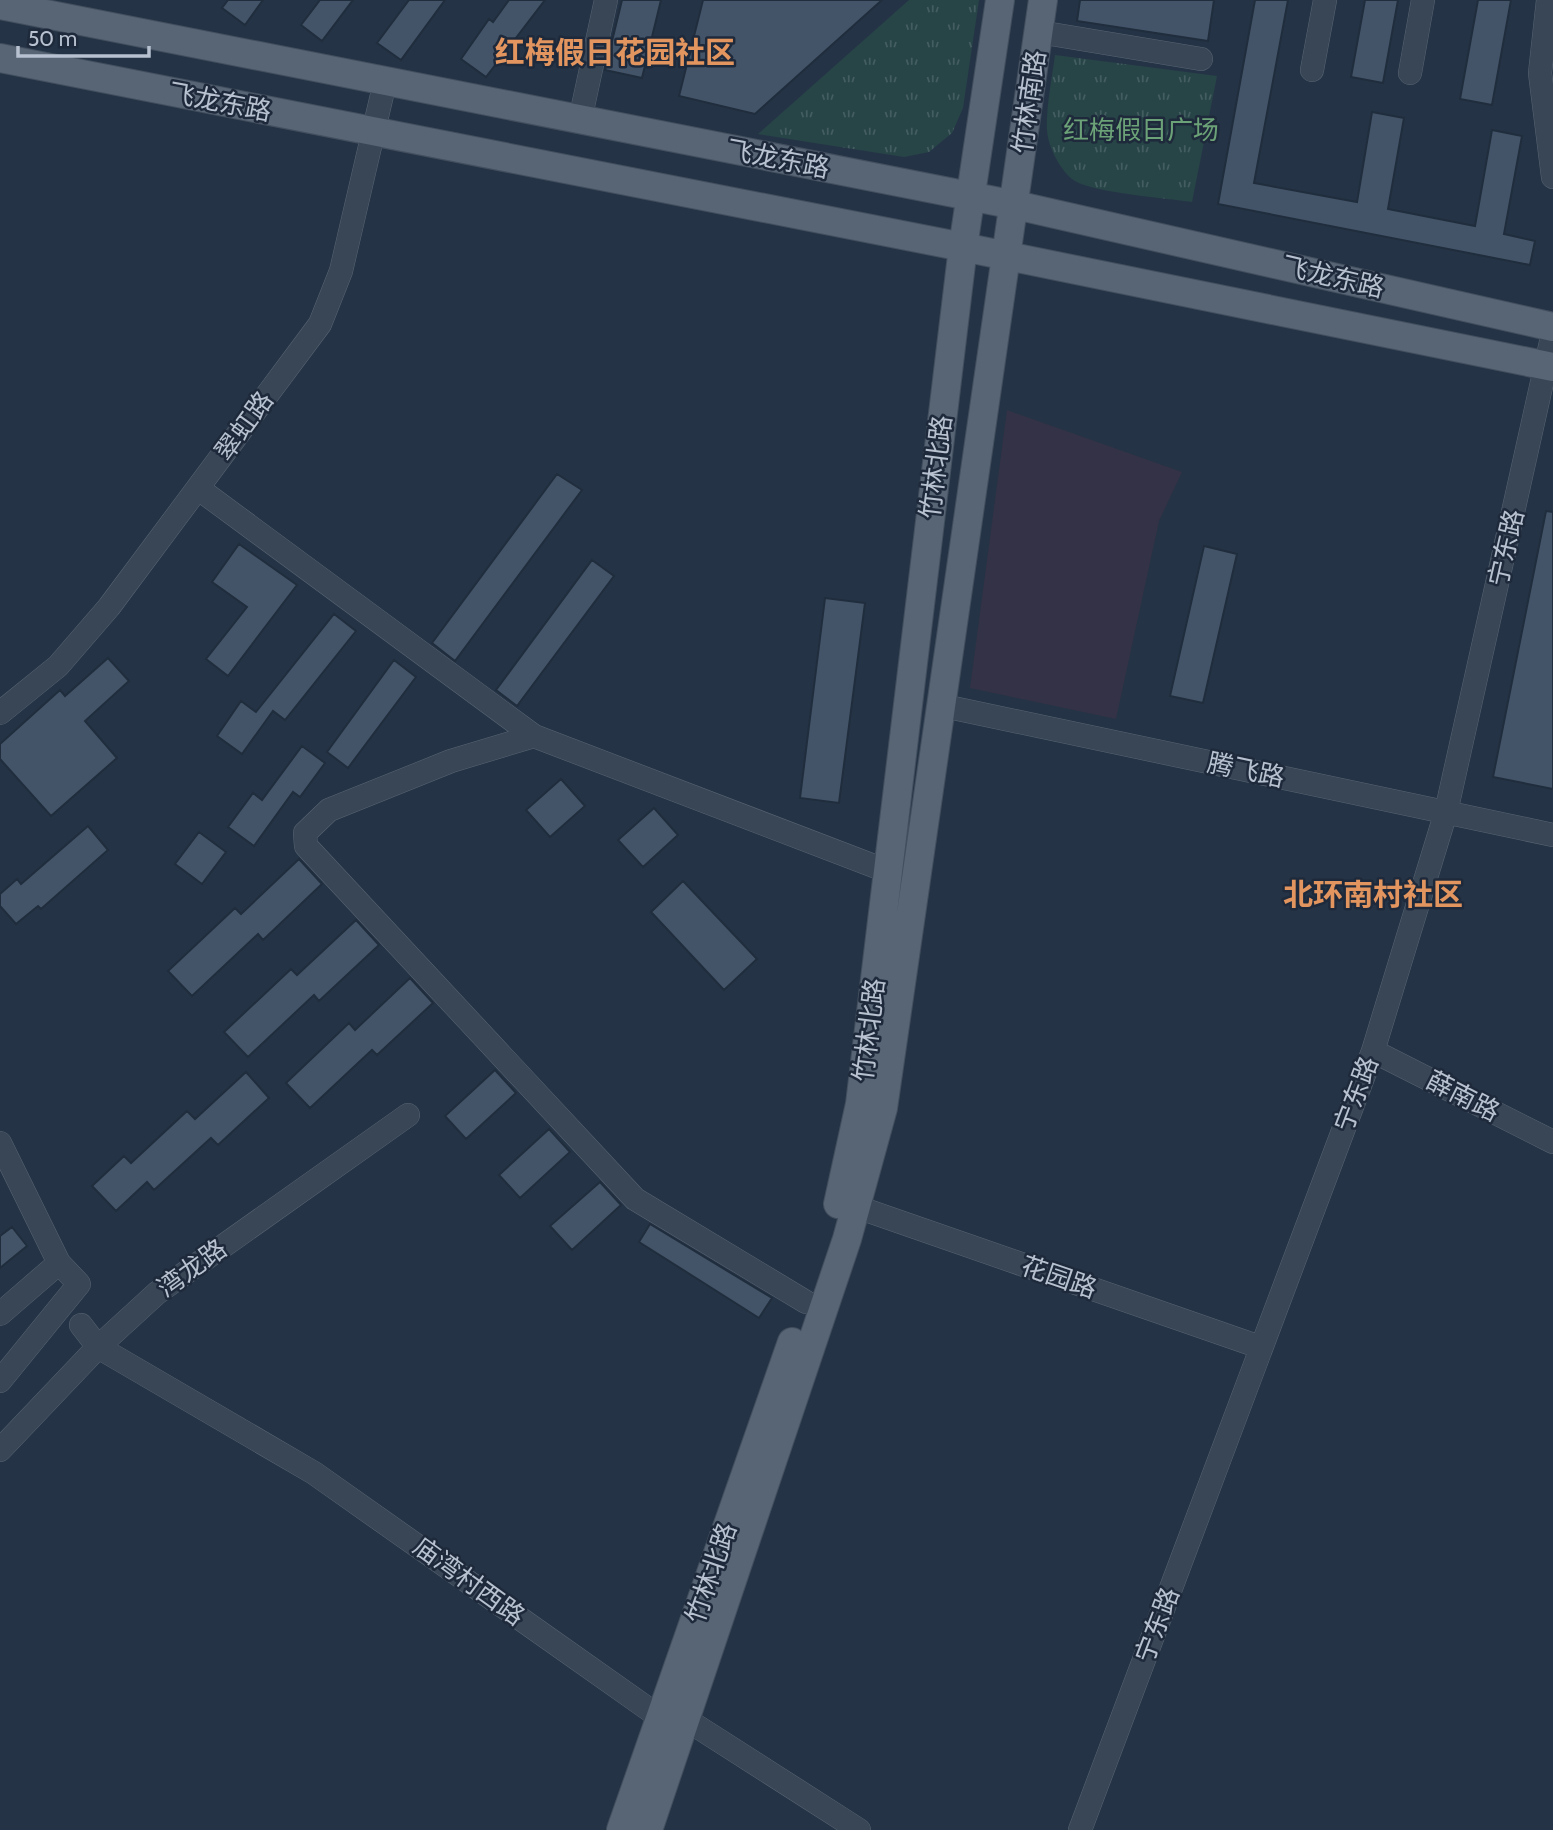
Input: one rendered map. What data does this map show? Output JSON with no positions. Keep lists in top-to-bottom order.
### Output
{
  "streets": {
    "main road": ["飞龙东路", "竹林南路", "竹林北路"],
    "street": [
      "翠虹路",
      "宁东路",
      "腾飞路",
      "薛南路",
      "湾龙路",
      "花园路",
      "庙湾村西路"
    ]
  },
  "crossings": [
    ["飞龙东路", "竹林南路"],
    ["飞龙东路", "翠虹路"],
    ["飞龙东路", "竹林北路"],
    ["飞龙东路", "宁东路"],
    ["竹林南路", "竹林北路"],
    ["竹林北路", "腾飞路"],
    ["竹林北路", "花园路"],
    ["竹林北路", "庙湾村西路"],
    ["宁东路", "腾飞路"],
    ["宁东路", "薛南路"],
    ["宁东路", "花园路"],
    ["湾龙路", "庙湾村西路"]
  ],
  "districts": ["红梅假日花园社区", "北环南村社区"],
  "parks": ["红梅假日广场"],
  "scale_bar": "50 m"
}
